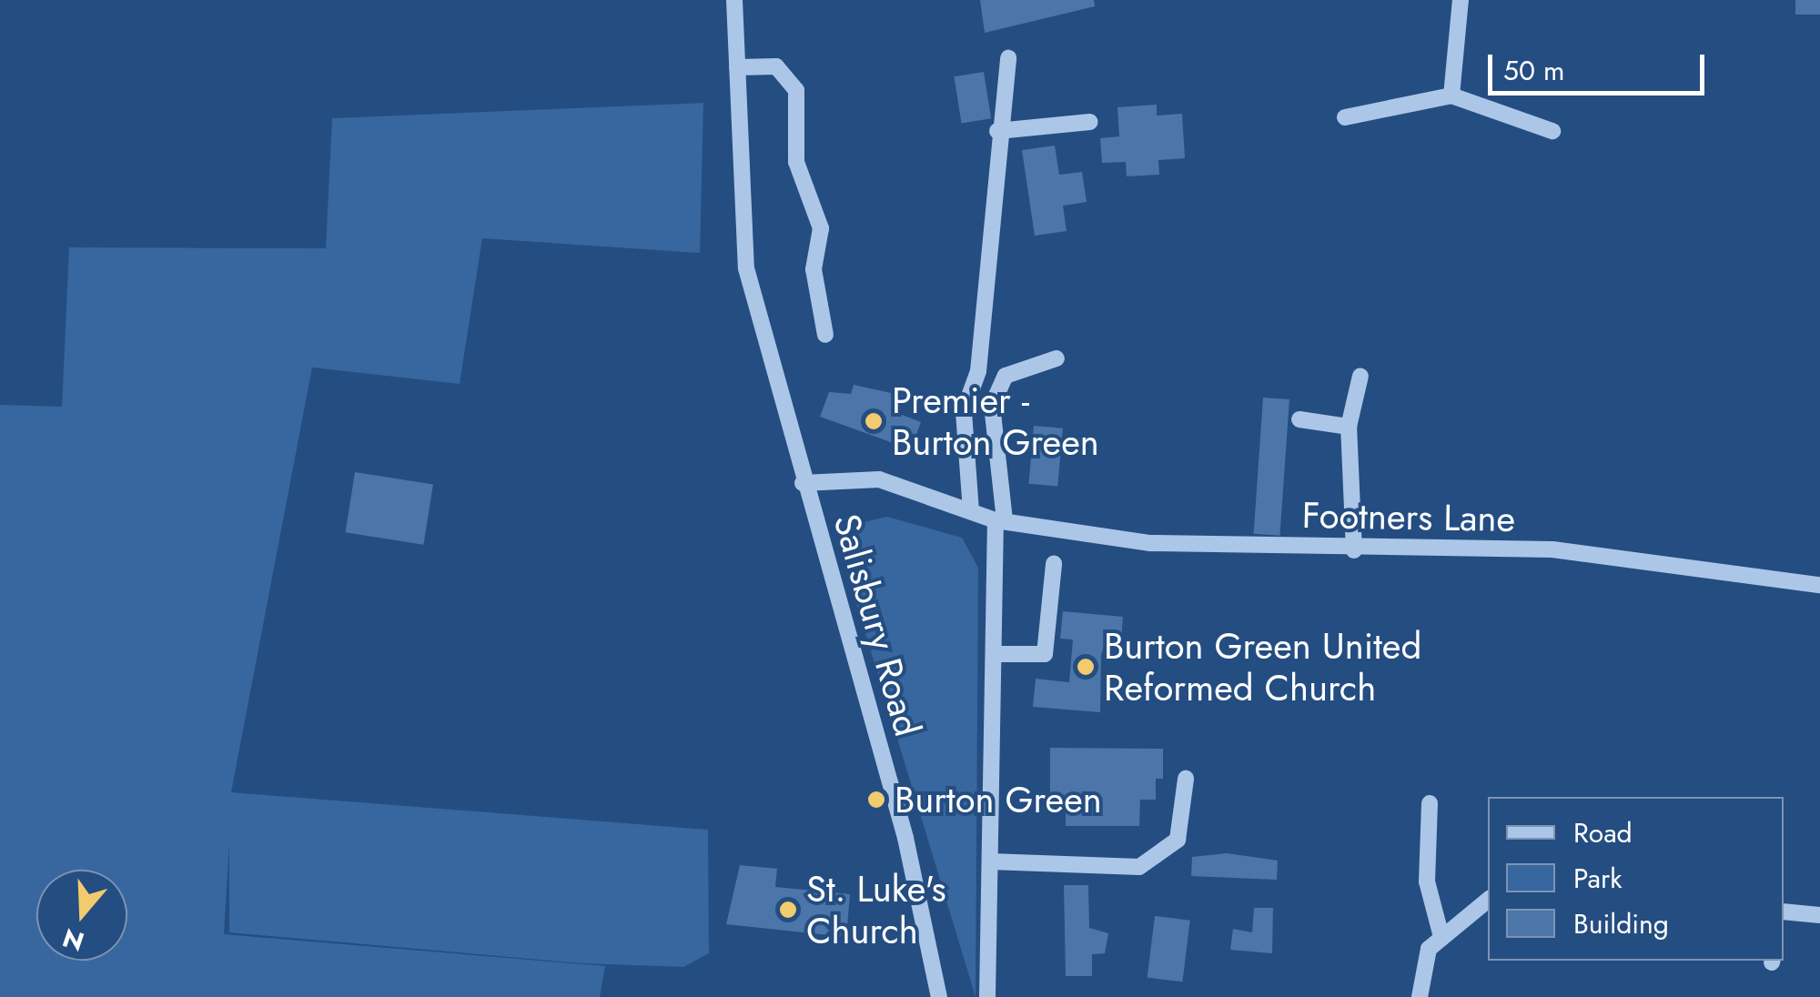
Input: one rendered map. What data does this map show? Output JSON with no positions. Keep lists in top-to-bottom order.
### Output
{
  "streets": {
    "street": ["Footners Lane", "Salisbury Road"]
  },
  "crossings": [
    ["Footners Lane", "Salisbury Road"]
  ],
  "places": [
    "Premier - Burton Green",
    "Burton Green United Reformed Church",
    "Burton Green",
    "St. Luke's Church"
  ],
  "legend": ["Road", "Park", "Building"],
  "scale_bar": "50 m",
  "north": "bottom"
}
